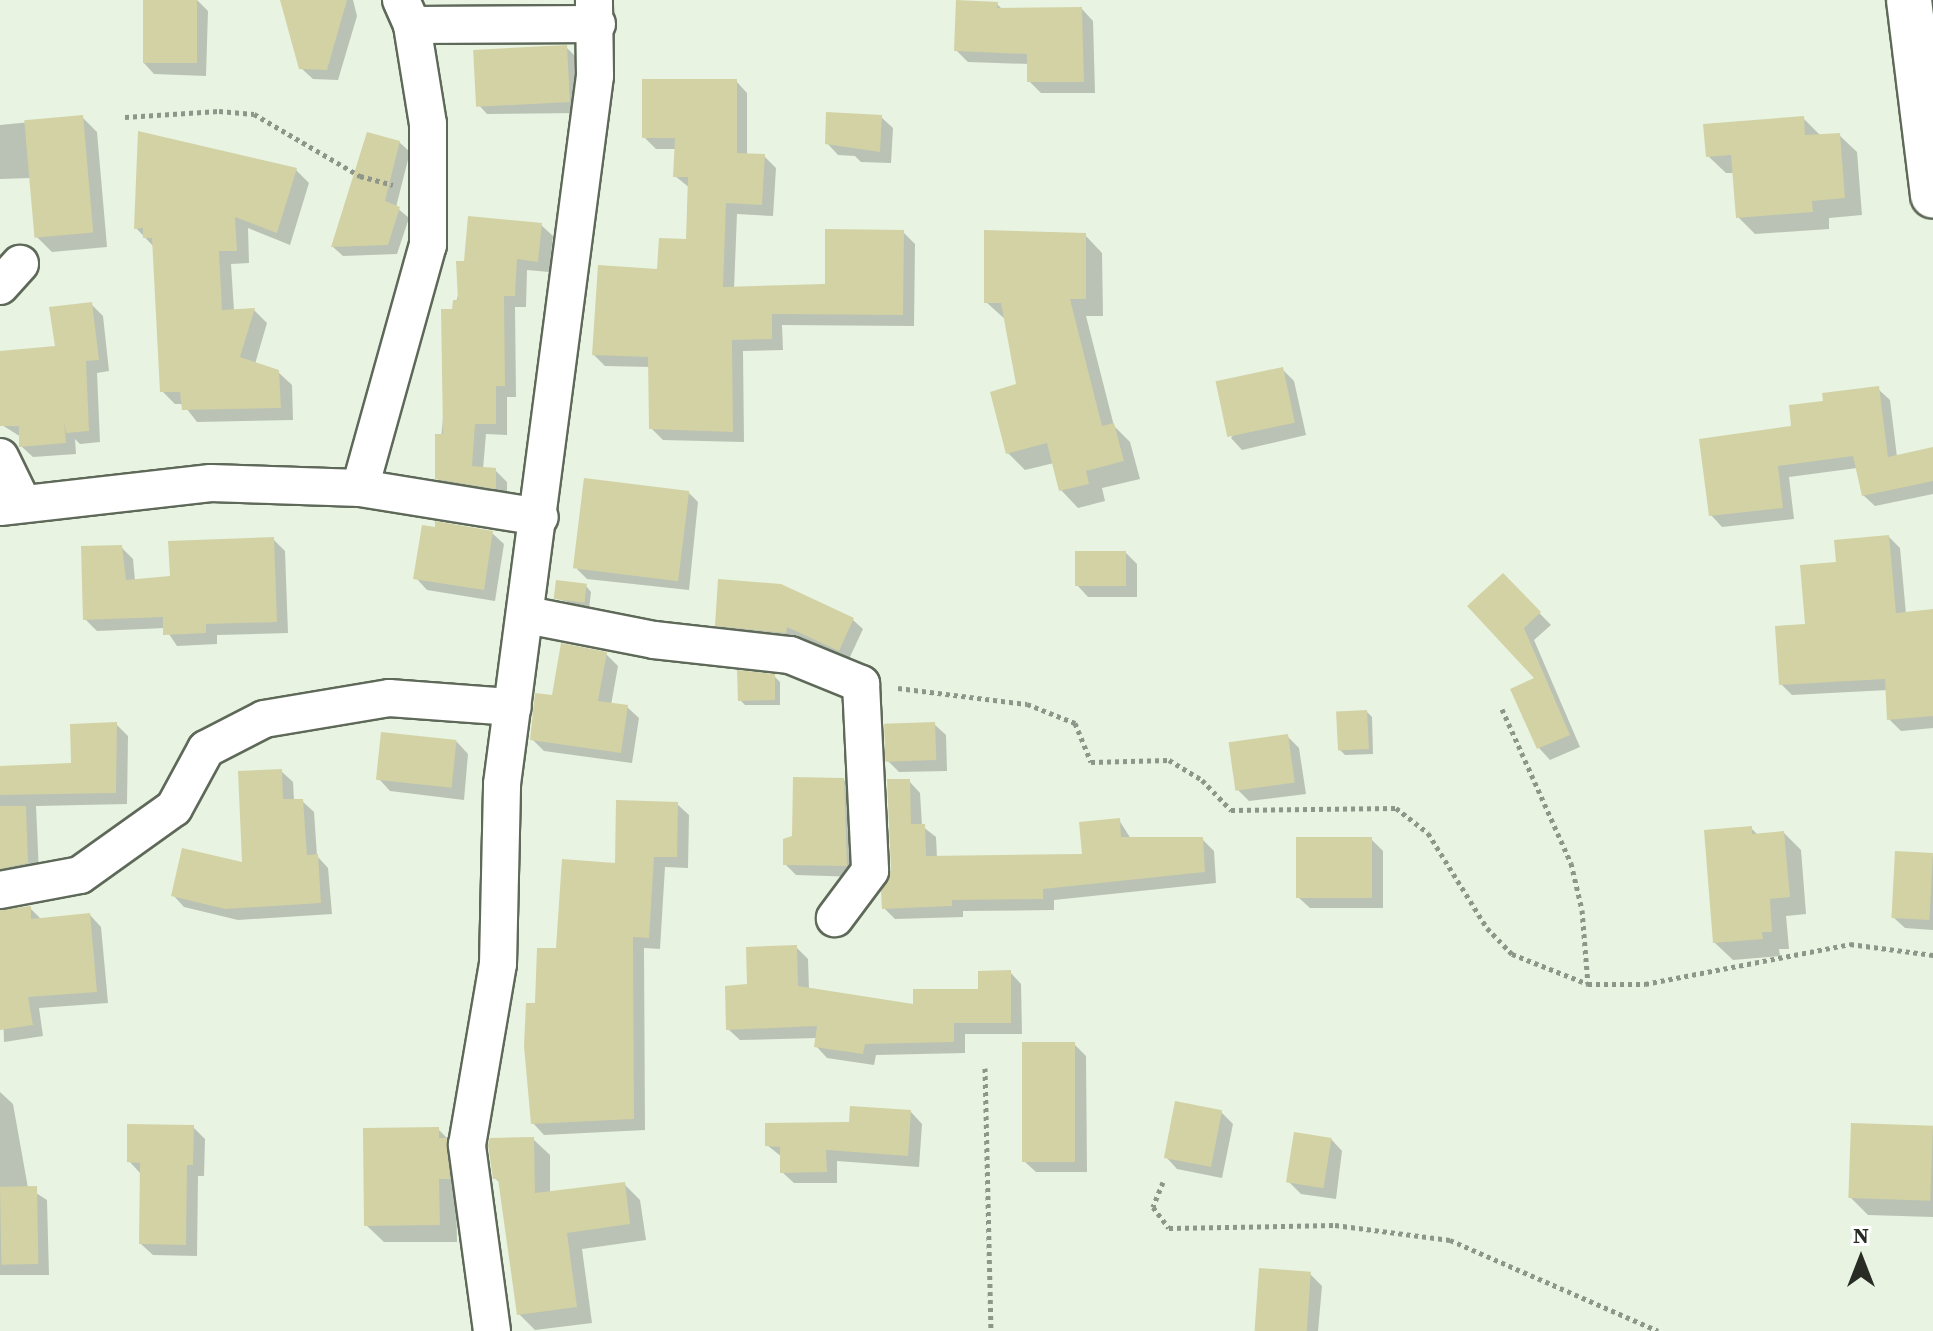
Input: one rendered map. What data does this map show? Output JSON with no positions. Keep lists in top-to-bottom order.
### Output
{
  "north": "top"
}
